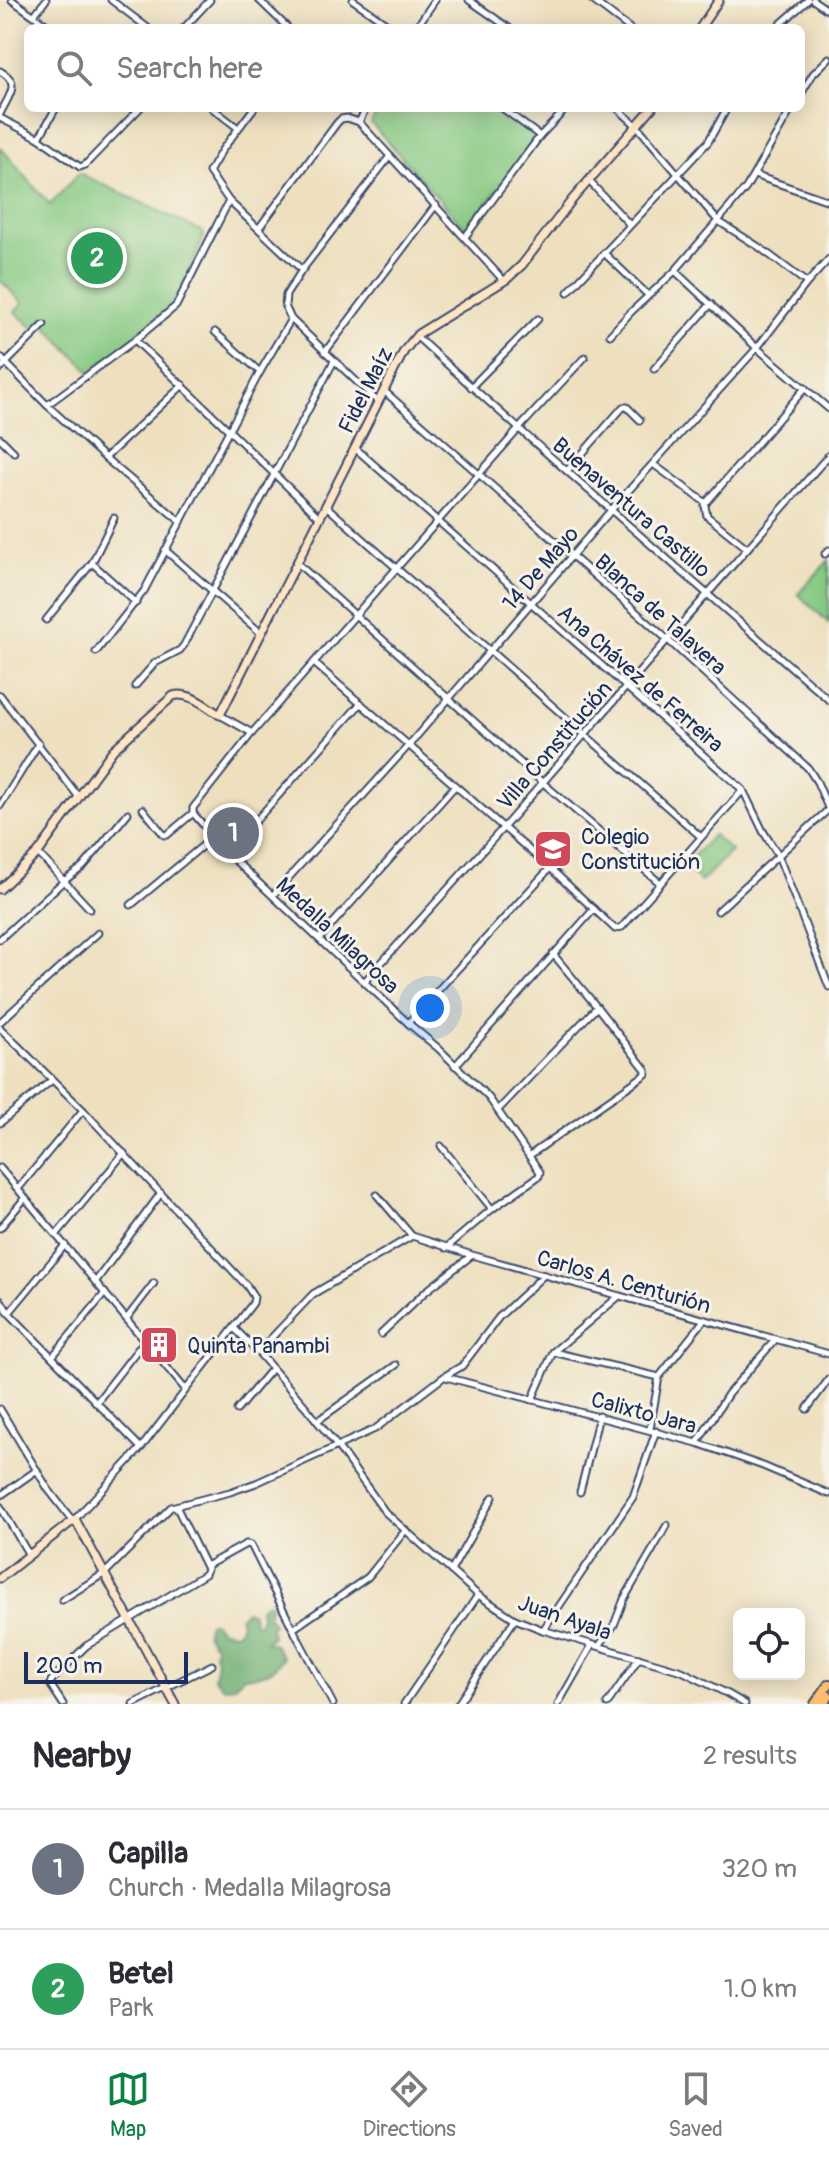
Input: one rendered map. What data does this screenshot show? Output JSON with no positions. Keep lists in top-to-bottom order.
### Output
{
  "streets": {
    "street": [
      "Fidel Maíz",
      "Buenaventura Castillo",
      "14 De Mayo",
      "Blanca de Talavera",
      "Ana Chávez de Ferreira",
      "Villa Constitución",
      "Medalla Milagrosa",
      "Carlos A. Centurión",
      "Calixto Jara",
      "Juan Ayala"
    ]
  },
  "crossings": [
    ["Fidel Maíz", "Buenaventura Castillo"],
    ["Fidel Maíz", "Blanca de Talavera"],
    ["Fidel Maíz", "Ana Chávez de Ferreira"],
    ["Buenaventura Castillo", "14 De Mayo"],
    ["Buenaventura Castillo", "Villa Constitución"],
    ["14 De Mayo", "Blanca de Talavera"],
    ["14 De Mayo", "Ana Chávez de Ferreira"],
    ["14 De Mayo", "Medalla Milagrosa"],
    ["Blanca de Talavera", "Villa Constitución"],
    ["Ana Chávez de Ferreira", "Villa Constitución"],
    ["Villa Constitución", "Medalla Milagrosa"]
  ],
  "places": {
    "school or university": ["Colegio Constitución"],
    "building": ["Quinta Panambi"]
  },
  "scale_bar": "200 m",
  "page": {
    "search": "Search here",
    "pins": ["2", "1"],
    "scale": "200 m",
    "heading": ["Nearby", "2 results"],
    "list": [
      {
        "mark": "1",
        "name": "Capilla",
        "note": "Church · Medalla Milagrosa",
        "value": "320 m"
      },
      {
        "mark": "2",
        "name": "Betel",
        "note": "Park",
        "value": "1.0 km"
      }
    ],
    "nav": ["Map", "Directions", "Saved"]
  }
}
